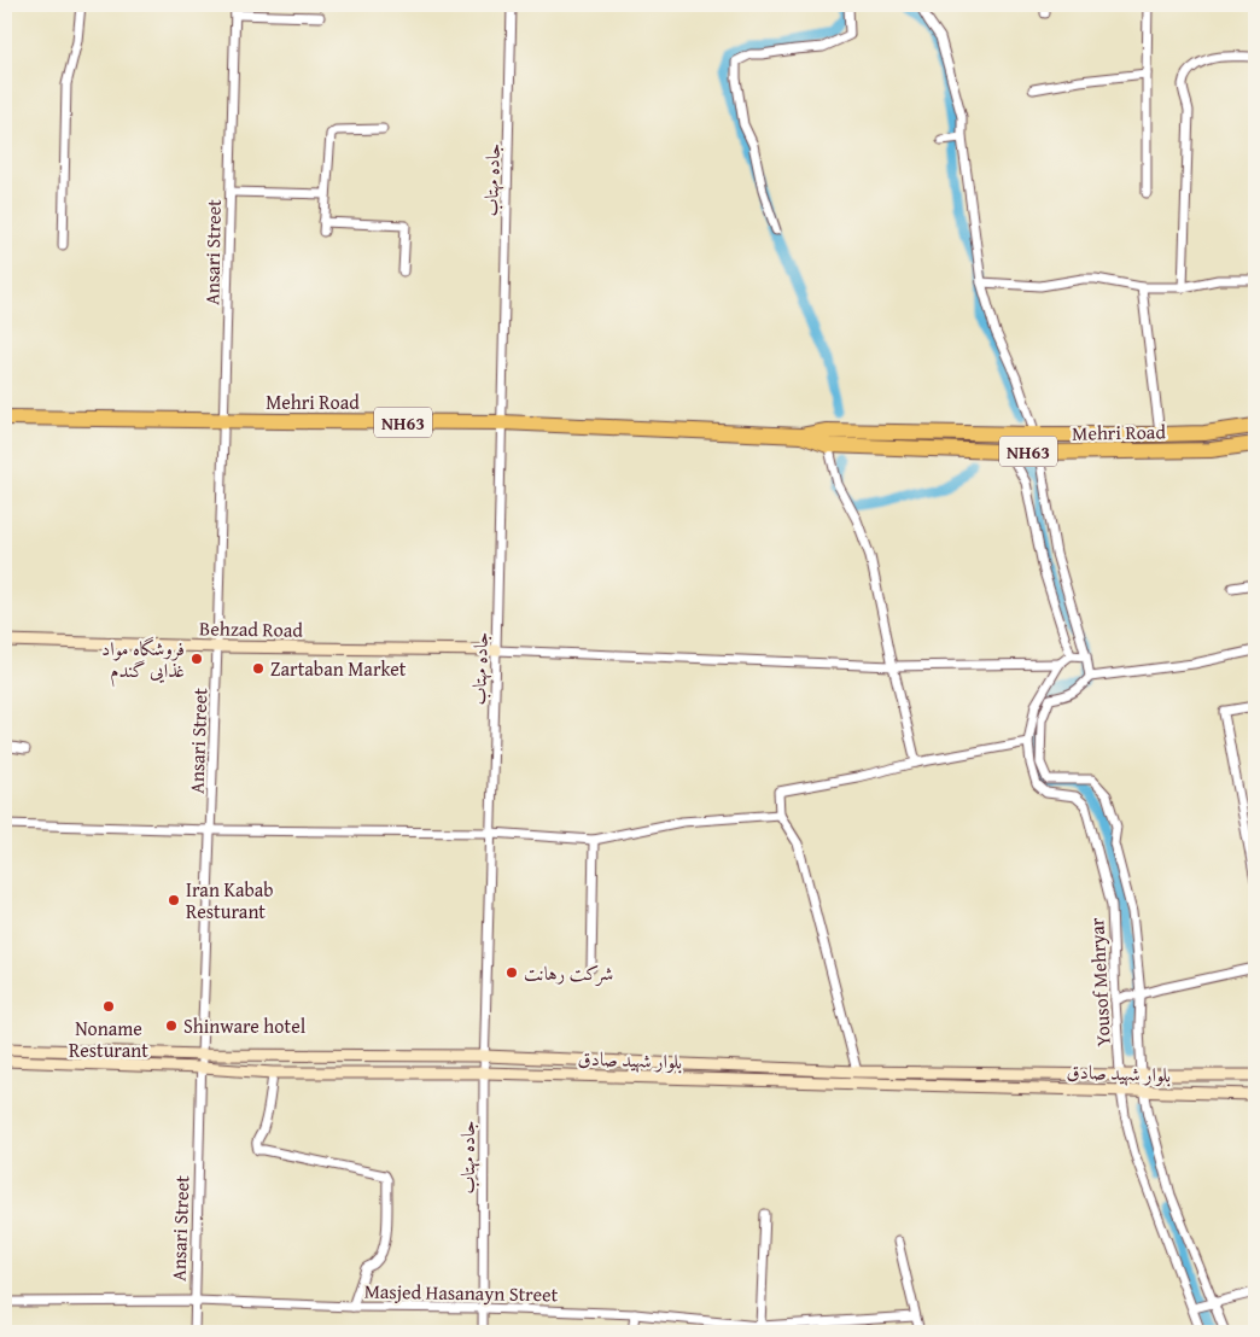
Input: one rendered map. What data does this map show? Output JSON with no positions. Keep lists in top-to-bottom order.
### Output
{
  "streets": {
    "highway": ["Mehri Road", "NH63"],
    "main road": ["Behzad Road", "بلوار شهید صادق"],
    "street": [
      "جاده مهتاب",
      "Ansari Street",
      "Yousof Mehryar",
      "Masjed Hasanayn Street"
    ]
  },
  "crossings": [
    ["جاده مهتاب", "Mehri Road"],
    ["جاده مهتاب", "Behzad Road"],
    ["جاده مهتاب", "بلوار شهید صادق"],
    ["جاده مهتاب", "Masjed Hasanayn Street"],
    ["Ansari Street", "Mehri Road"],
    ["Ansari Street", "Behzad Road"],
    ["Ansari Street", "بلوار شهید صادق"],
    ["Ansari Street", "Masjed Hasanayn Street"],
    ["Yousof Mehryar", "بلوار شهید صادق"]
  ],
  "places": [
    "فروشگاه مواد غذایی گندم",
    "Zartaban Market",
    "Iran Kabab Resturant",
    "شرکت رهانت",
    "Noname Resturant",
    "Shinware hotel"
  ]
}
